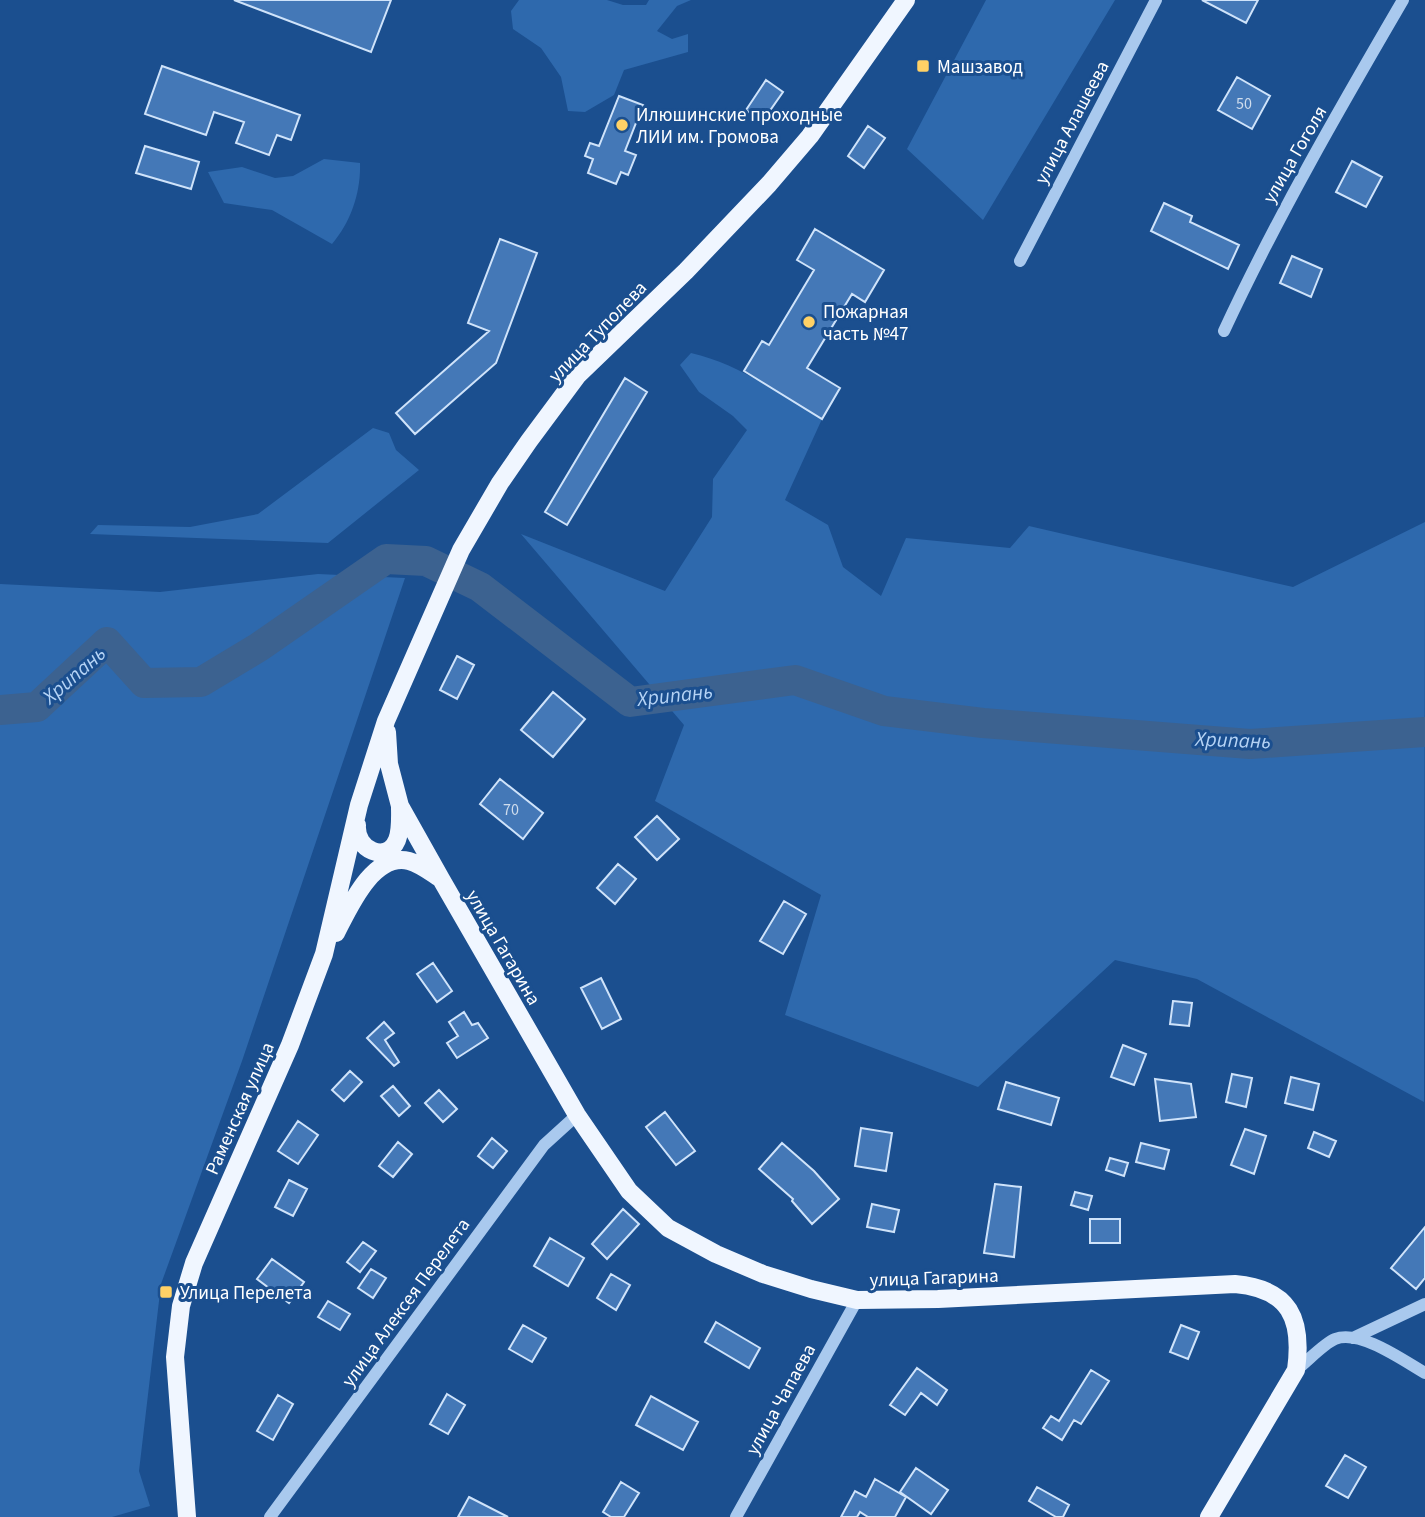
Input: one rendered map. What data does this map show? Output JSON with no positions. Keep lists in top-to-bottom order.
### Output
{
  "streets": {
    "main road": ["улица Туполева", "улица Гагарина", "Раменская улица"],
    "street": [
      "улица Алашеева",
      "улица Гоголя",
      "улица Алексея Перелета",
      "улица Чапаева"
    ]
  },
  "crossings": [
    ["улица Туполева", "улица Гагарина"],
    ["улица Туполева", "Раменская улица"],
    ["улица Гагарина", "Раменская улица"],
    ["улица Гагарина", "улица Алексея Перелета"],
    ["улица Гагарина", "улица Чапаева"]
  ],
  "water": ["Хрипань"],
  "places": {
    "transit": ["Машзавод", "Улица Перелета"],
    "other": ["Илюшинские проходные ЛИИ им. Громова", "Пожарная часть №47"]
  },
  "house_numbers": ["50", "70"]
}
